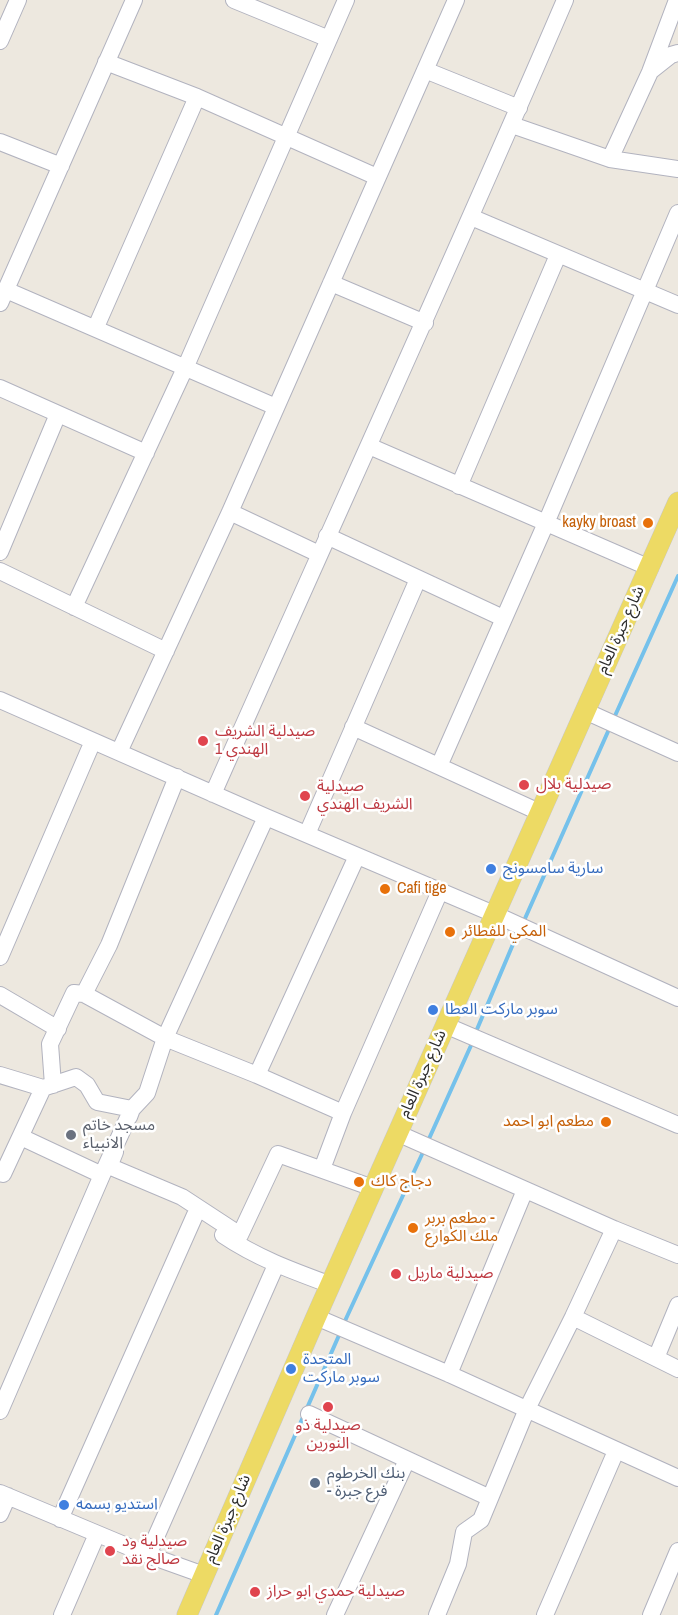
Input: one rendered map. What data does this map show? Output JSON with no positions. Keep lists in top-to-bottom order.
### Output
{
  "streets": {
    "main road": ["شارع جبرة العام"]
  },
  "places": [
    "kayky broast",
    "صيدلية الشريف الهندي 1",
    "صيدلية بلال",
    "صيدلية الشريف الهندي",
    "سارية سامسونج",
    "Cafi tige",
    "المكي للفطائر",
    "سوبر ماركت العطا",
    "مطعم ابو احمد",
    "مسجد خاتم الانبياء",
    "دجاج كاك",
    "مطعم بربر - ملك الكوارع",
    "صيدلية ماريل",
    "المتحدة سوبر ماركت",
    "صيدلية ذو النورين",
    "بنك الخرطوم - فرع جبرة",
    "استديو بسمه",
    "صيدلية ود صالح نقد",
    "صيدلية حمدي ابو حراز"
  ]
}
